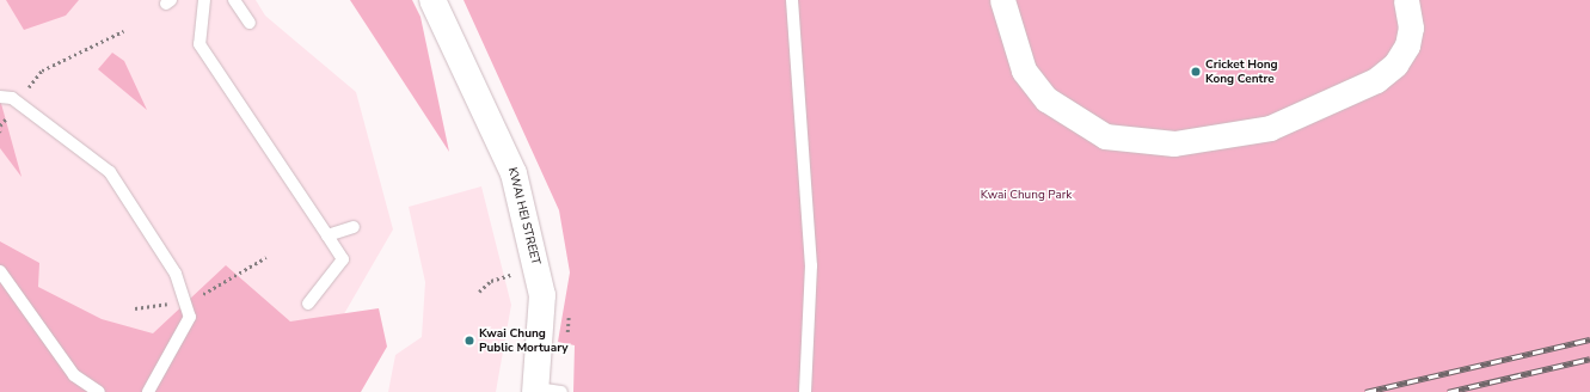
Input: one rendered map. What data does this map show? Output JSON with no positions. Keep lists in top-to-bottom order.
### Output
{
  "streets": {
    "street": ["KWAI HEI STREET"]
  },
  "parks": ["Kwai Chung Park"],
  "places": ["Cricket Hong Kong Centre", "Kwai Chung Public Mortuary"]
}
